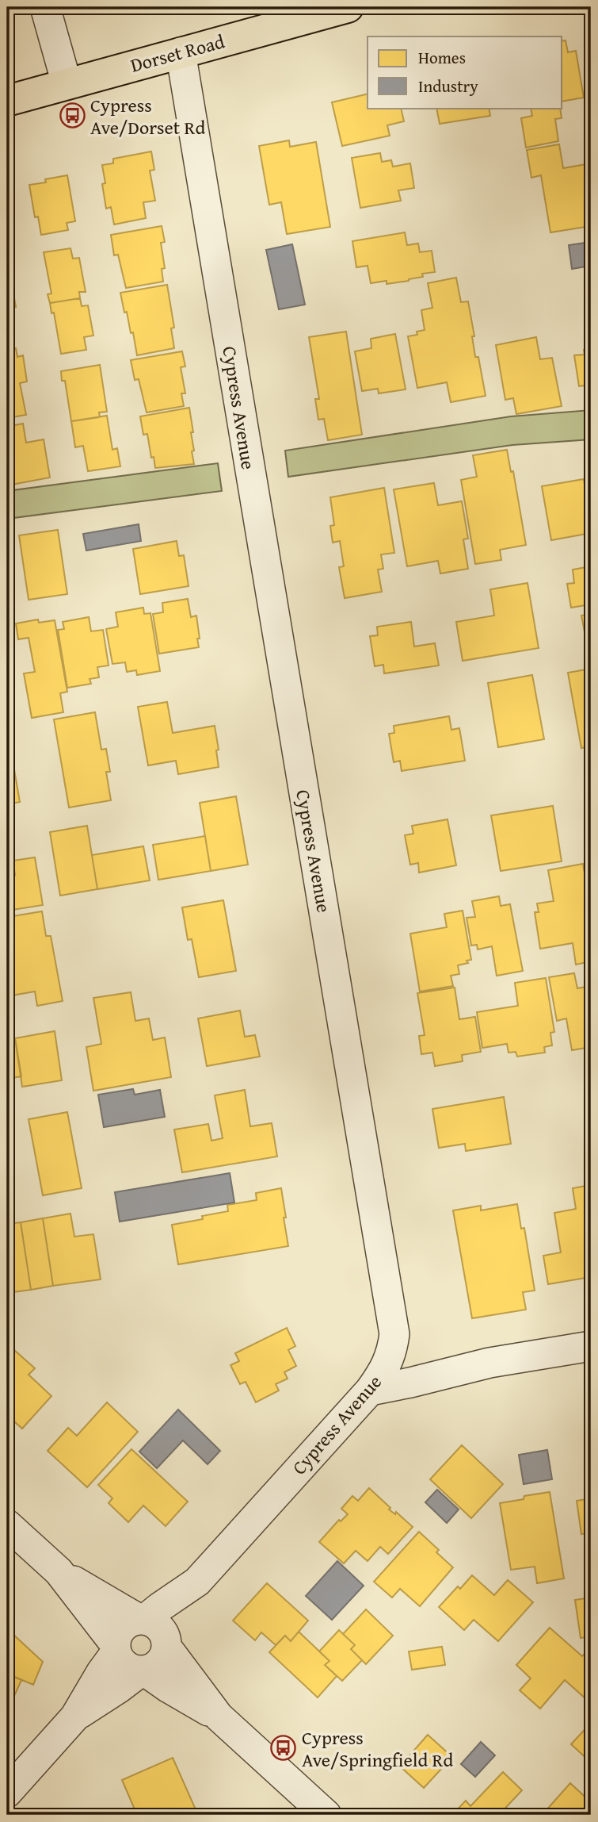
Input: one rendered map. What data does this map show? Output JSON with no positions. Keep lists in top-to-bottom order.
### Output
{
  "streets": {
    "main road": ["Dorset Road"],
    "street": ["Cypress Avenue"]
  },
  "crossings": [
    ["Dorset Road", "Cypress Avenue"]
  ],
  "places": {
    "bus stop": ["Cypress Ave/Dorset Rd", "Cypress Ave/Springfield Rd"]
  },
  "legend": ["Homes", "Industry"]
}
